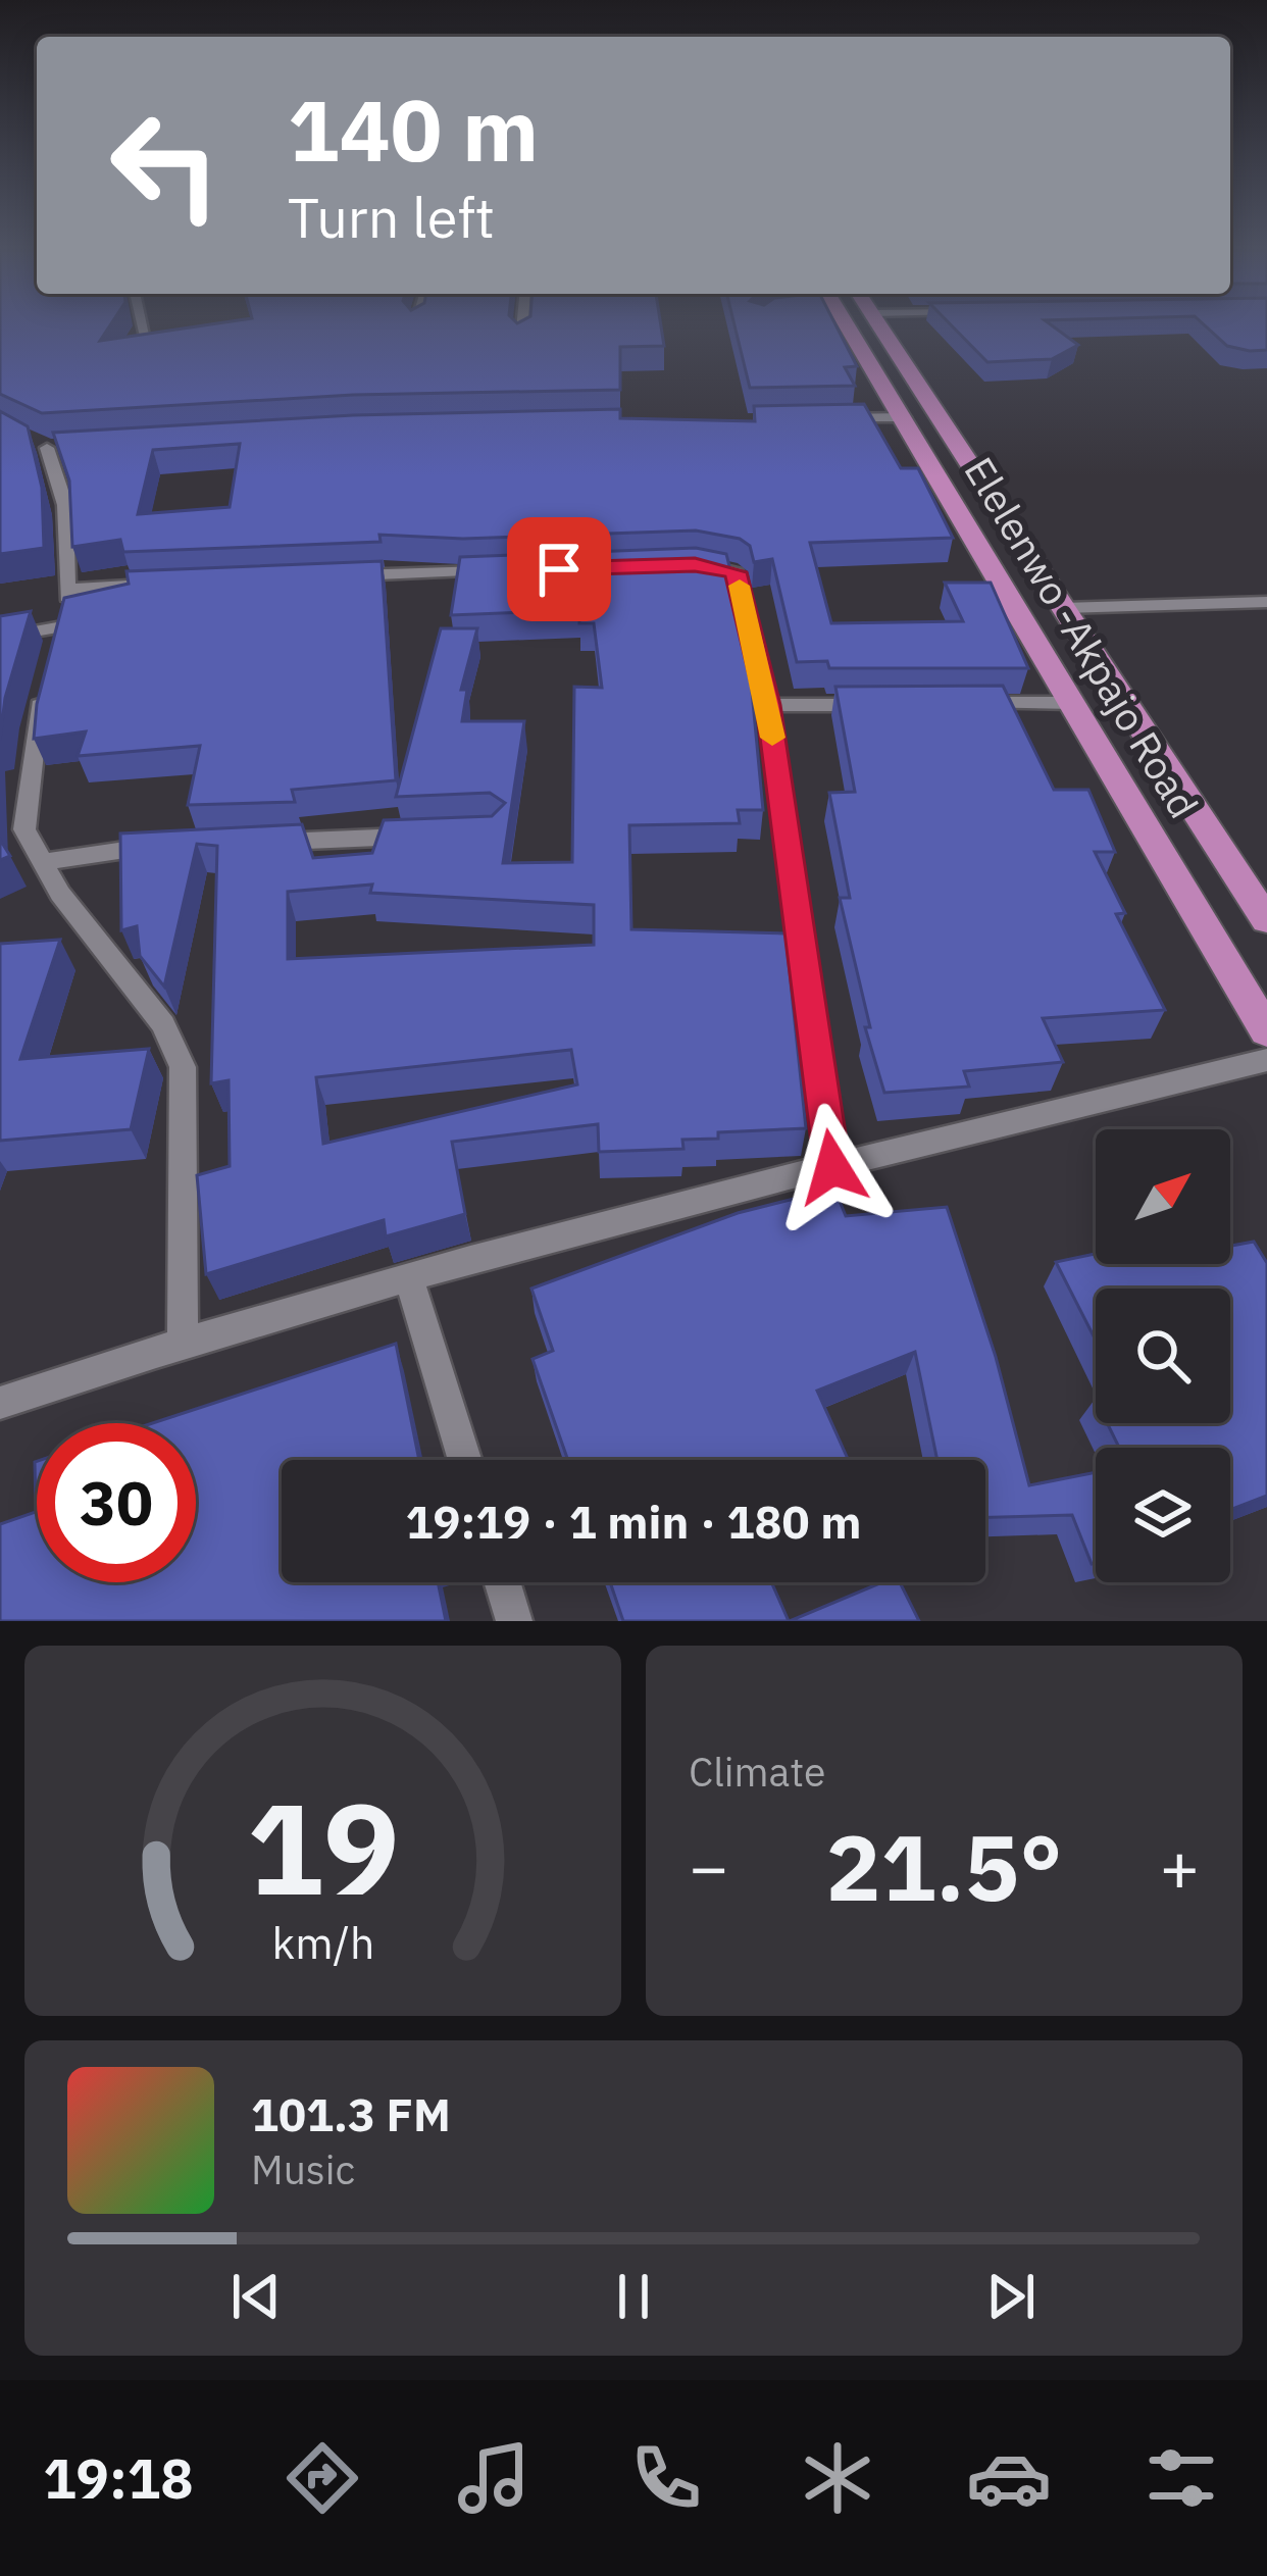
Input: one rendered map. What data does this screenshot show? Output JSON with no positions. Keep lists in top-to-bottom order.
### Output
{
  "streets": {
    "main road": ["Elelenwo -Akpajo Road"]
  },
  "north": "top right",
  "page": {
    "turn": ["140 m", "Turn left"],
    "limit": "30",
    "trip": "19:19 · 1 min · 180 m",
    "tile": "Climate",
    "heat": ["−", "21.5°", "+"],
    "song": ["101.3 FM", "Music"],
    "tabs": "19:18",
    "gauge": ["19", "km/h"]
  }
}
